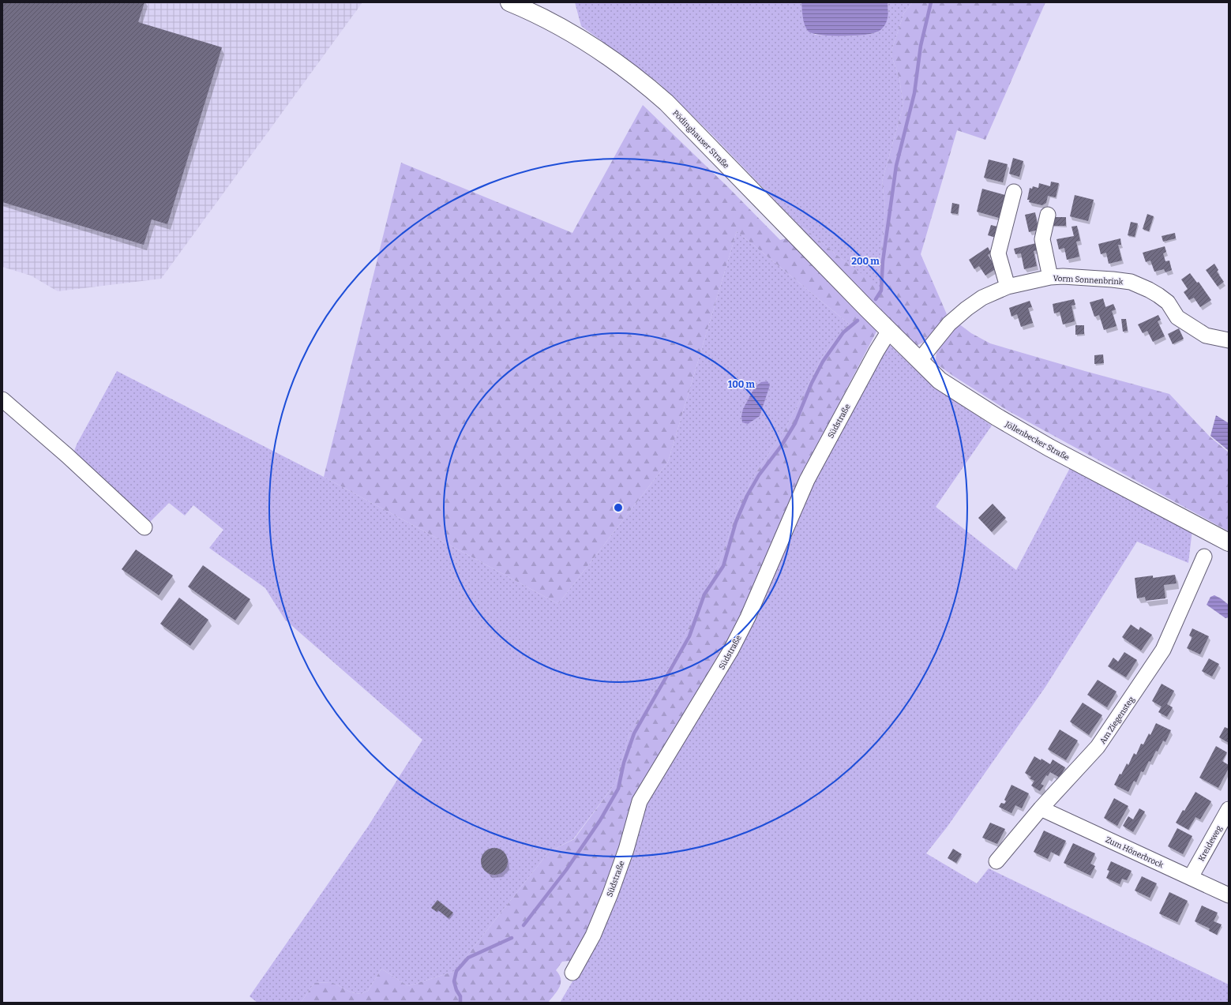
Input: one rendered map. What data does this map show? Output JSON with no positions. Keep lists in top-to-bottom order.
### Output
{
  "streets": {
    "main road": ["Pödinghauser Straße", "Jöllenbecker Straße"],
    "street": [
      "Vorm Sonnenbrink",
      "Südstraße",
      "Am Ziegensteg",
      "Kreideweg",
      "Zum Hönerbrock"
    ]
  },
  "crossings": [
    ["Pödinghauser Straße", "Jöllenbecker Straße"],
    ["Vorm Sonnenbrink", "Jöllenbecker Straße"],
    ["Südstraße", "Jöllenbecker Straße"],
    ["Am Ziegensteg", "Zum Hönerbrock"],
    ["Kreideweg", "Zum Hönerbrock"]
  ],
  "rings": ["200 m", "100 m"]
}
